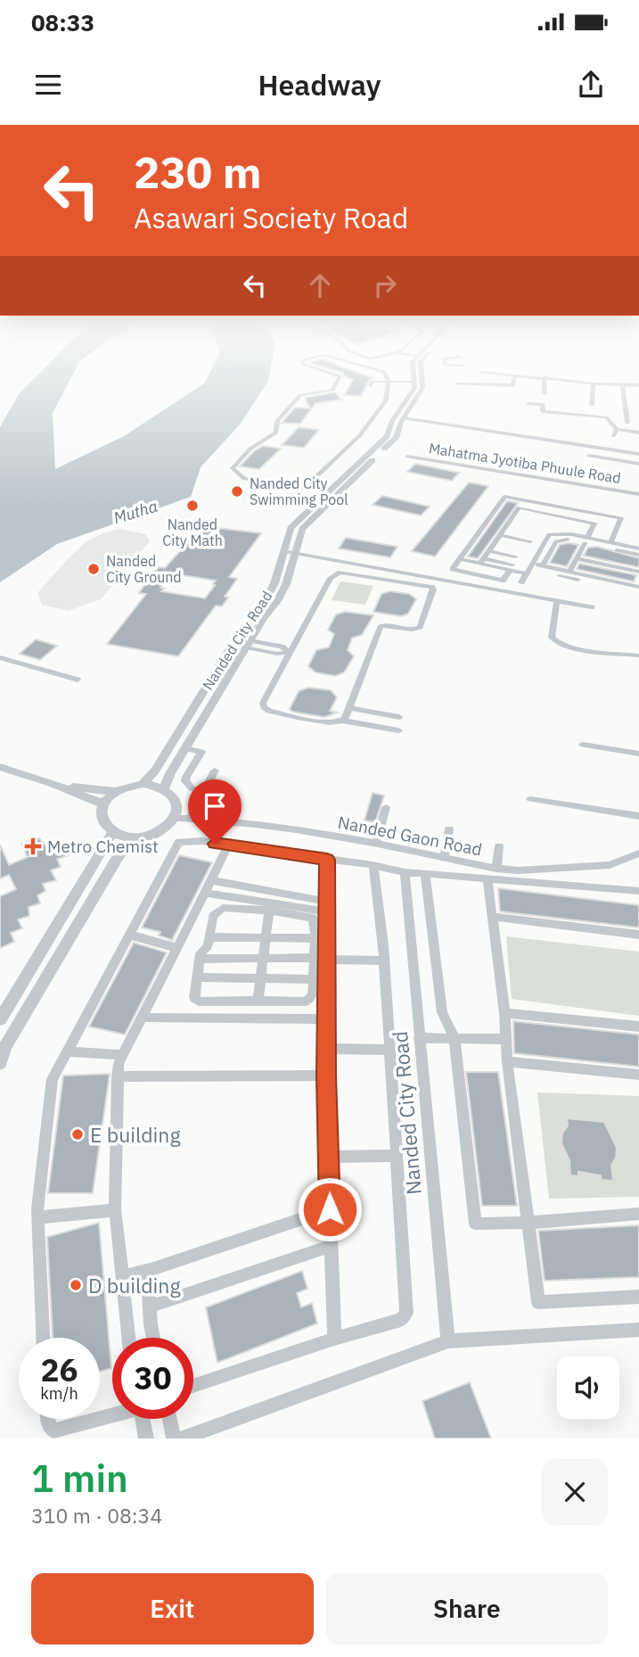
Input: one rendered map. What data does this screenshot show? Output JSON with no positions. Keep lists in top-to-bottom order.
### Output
{
  "streets": {
    "street": ["Mahatma Jyotiba Phuule Road", "Nanded City Road", "Nanded Gaon Road"]
  },
  "crossings": [
    ["Nanded City Road", "Nanded Gaon Road"]
  ],
  "water": ["Mutha"],
  "places": {
    "other": [
      "Nanded City Swimming Pool",
      "Nanded City Math",
      "Nanded City Ground",
      "E building",
      "D building"
    ],
    "health": ["Metro Chemist"]
  },
  "page": {
    "status": "08:33",
    "header": "Headway",
    "turn": ["230 m", "Asawari Society Road"],
    "speed": "26 km/h",
    "limit": "30",
    "heading": ["1 min", "310 m · 08:34"],
    "buttons": ["Exit", "Share"]
  }
}
